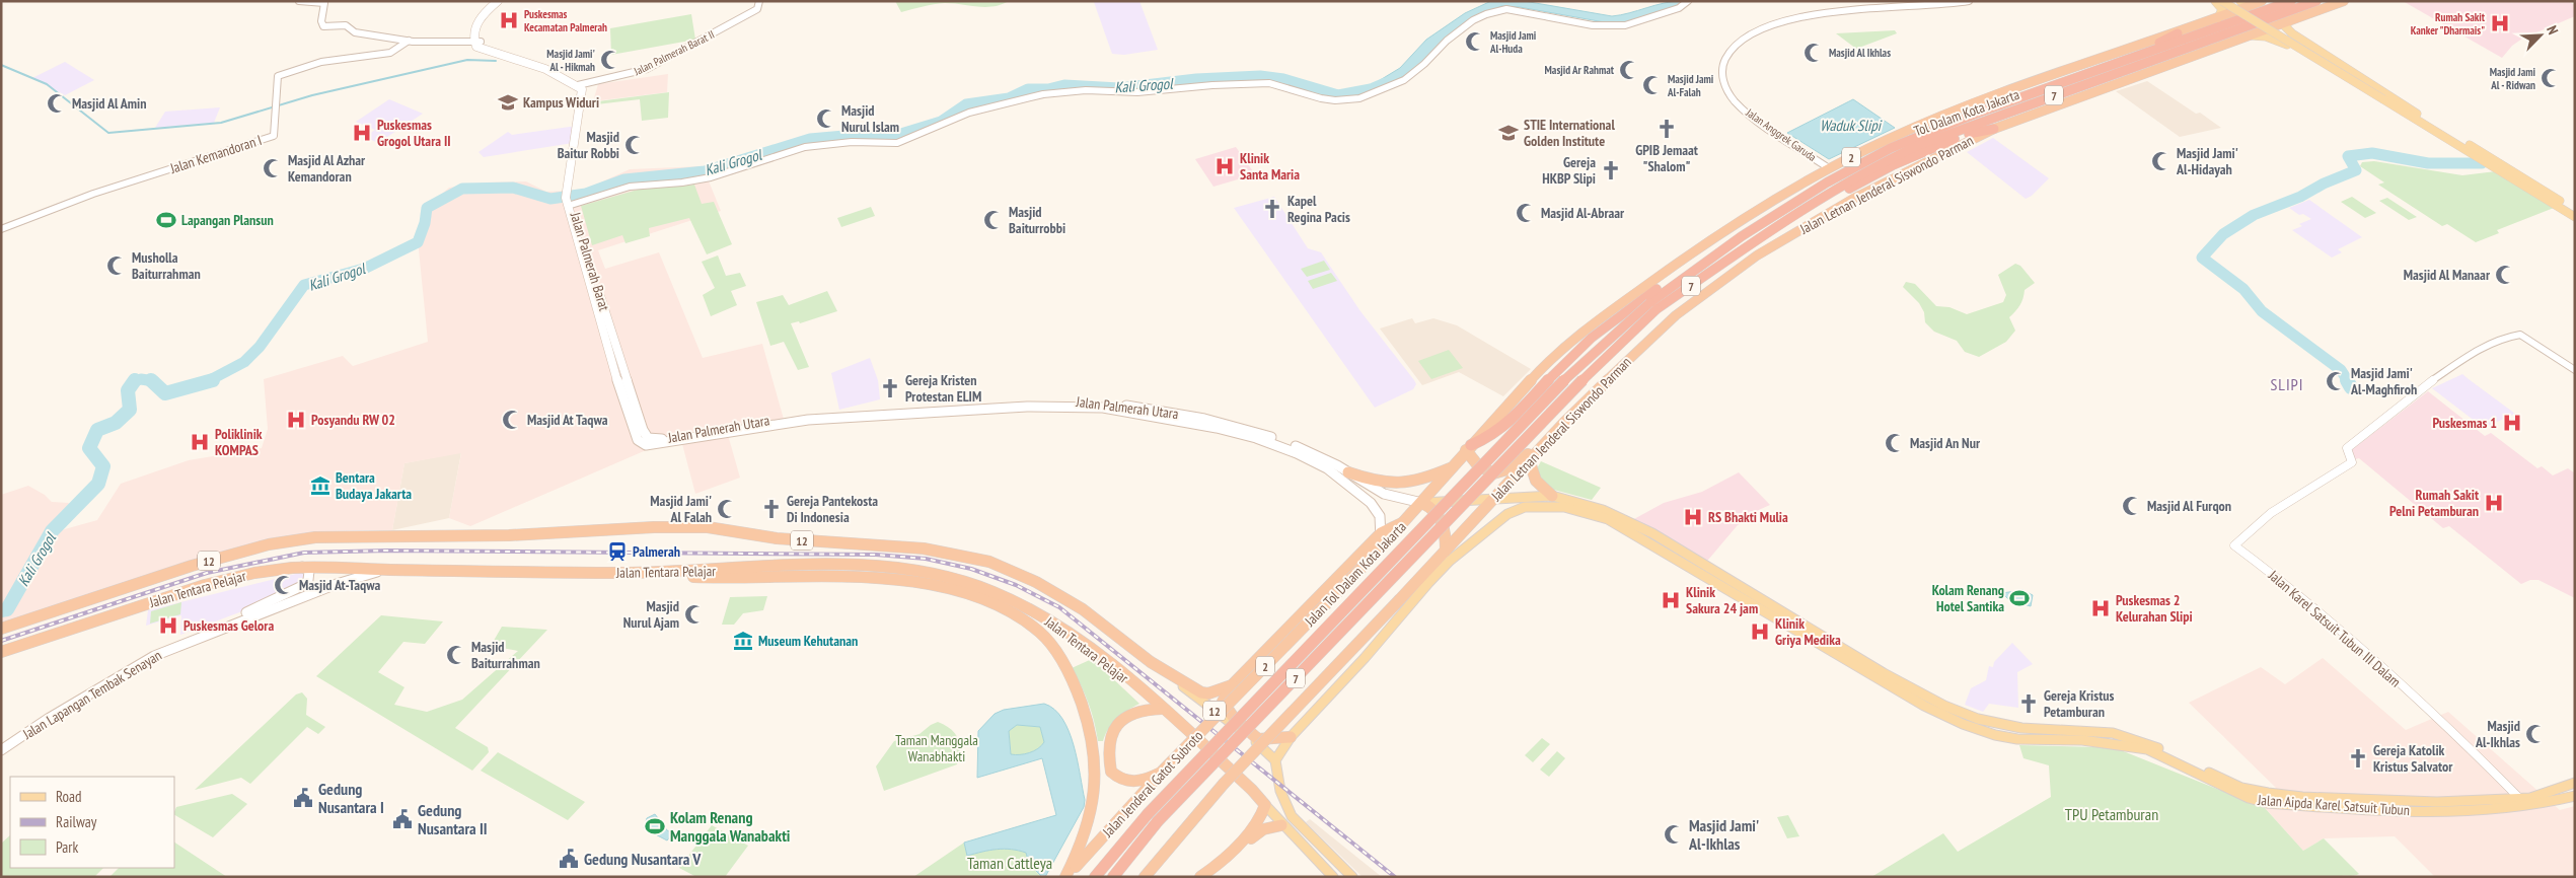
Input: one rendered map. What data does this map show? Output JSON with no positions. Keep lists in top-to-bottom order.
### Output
{
  "streets": {
    "highway": [
      "7",
      "Tol Dalam Kota Jakarta",
      "2",
      "Jalan Letnan Jenderal Siswondo Parman",
      "12",
      "Jalan Tentara Pelajar",
      "Jalan Tol Dalam Kota Jakarta",
      "Jalan Jenderal Gatot Subroto"
    ],
    "main road": [
      "Jalan Palmerah Barat",
      "Jalan Palmerah Utara",
      "Jalan Lapangan Tembak Senayan",
      "Jalan Aipda Karel Satsuit Tubun"
    ],
    "street": [
      "Jalan Palmerah Barat II",
      "Jalan Anggrek Garuda",
      "Jalan Kemandoran I",
      "Jalan Karel Satsuit Tubun III Dalam"
    ]
  },
  "crossings": [
    ["Jalan Palmerah Barat II", "Jalan Palmerah Barat"],
    ["Tol Dalam Kota Jakarta", "Jalan Tol Dalam Kota Jakarta"],
    ["Jalan Anggrek Garuda", "2"],
    ["2", "Jalan Palmerah Utara"],
    ["2", "Jalan Jenderal Gatot Subroto"],
    ["Jalan Letnan Jenderal Siswondo Parman", "Jalan Palmerah Utara"],
    ["Jalan Letnan Jenderal Siswondo Parman", "Jalan Aipda Karel Satsuit Tubun"],
    ["Jalan Palmerah Barat", "Jalan Palmerah Utara"],
    ["Jalan Palmerah Utara", "Jalan Jenderal Gatot Subroto"],
    ["Jalan Palmerah Utara", "Jalan Aipda Karel Satsuit Tubun"],
    ["Jalan Tentara Pelajar", "Jalan Lapangan Tembak Senayan"],
    ["Jalan Karel Satsuit Tubun III Dalam", "Jalan Aipda Karel Satsuit Tubun"]
  ],
  "districts": ["SLIPI"],
  "water": ["Kali Grogol", "Waduk Slipi"],
  "parks": ["Taman Manggala Wanabhakti", "TPU Petamburan", "Taman Cattleya"],
  "places": {
    "hospital": [
      "Puskesmas Kecamatan Palmerah",
      "Rumah Sakit Kanker \"Dharmais\"",
      "Puskesmas Grogol Utara II",
      "Klinik Santa Maria",
      "Posyandu RW 02",
      "Puskesmas 1",
      "Poliklinik KOMPAS",
      "Rumah Sakit Pelni Petamburan",
      "RS Bhakti Mulia",
      "Klinik Sakura 24 jam",
      "Puskesmas 2 Kelurahan Slipi",
      "Puskesmas Gelora",
      "Klinik Griya Medika"
    ],
    "mosque": [
      "Masjid Jami Al-Huda",
      "Masjid Al Ikhlas",
      "Masjid Jami' Al - Hikmah",
      "Masjid Ar Rahmat",
      "Masjid Jami Al - Ridwan",
      "Masjid Jami Al-Falah",
      "Masjid Al Amin",
      "Masjid Nurul Islam",
      "Masjid Baitur Robbi",
      "Masjid Jami' Al-Hidayah",
      "Masjid Al Azhar Kemandoran",
      "Masjid Al-Abraar",
      "Masjid Baiturrobbi",
      "Musholla Baiturrahman",
      "Masjid Al Manaar",
      "Masjid Jami' Al-Maghfiroh",
      "Masjid At Taqwa",
      "Masjid An Nur",
      "Masjid Al Furqon",
      "Masjid Jami' Al Falah",
      "Masjid At-Taqwa",
      "Masjid Nurul Ajam",
      "Masjid Baiturrahman",
      "Masjid Al-Ikhlas",
      "Masjid Jami' Al-Ikhlas"
    ],
    "school or university": ["Kampus Widuri", "STIE International Golden Institute"],
    "church": [
      "GPIB Jemaat \"Shalom\"",
      "Gereja HKBP Slipi",
      "Kapel Regina Pacis",
      "Gereja Kristen Protestan ELIM",
      "Gereja Pantekosta Di Indonesia",
      "Gereja Kristus Petamburan",
      "Gereja Katolik Kristus Salvator"
    ],
    "sports": ["Lapangan Plansun", "Kolam Renang Hotel Santika", "Kolam Renang Manggala Wanabakti"],
    "museum": ["Bentara Budaya Jakarta", "Museum Kehutanan"],
    "station": ["Palmerah"],
    "public building": ["Gedung Nusantara I", "Gedung Nusantara II", "Gedung Nusantara V"]
  },
  "legend": ["Road", "Railway", "Park"],
  "north": "top right"
}
